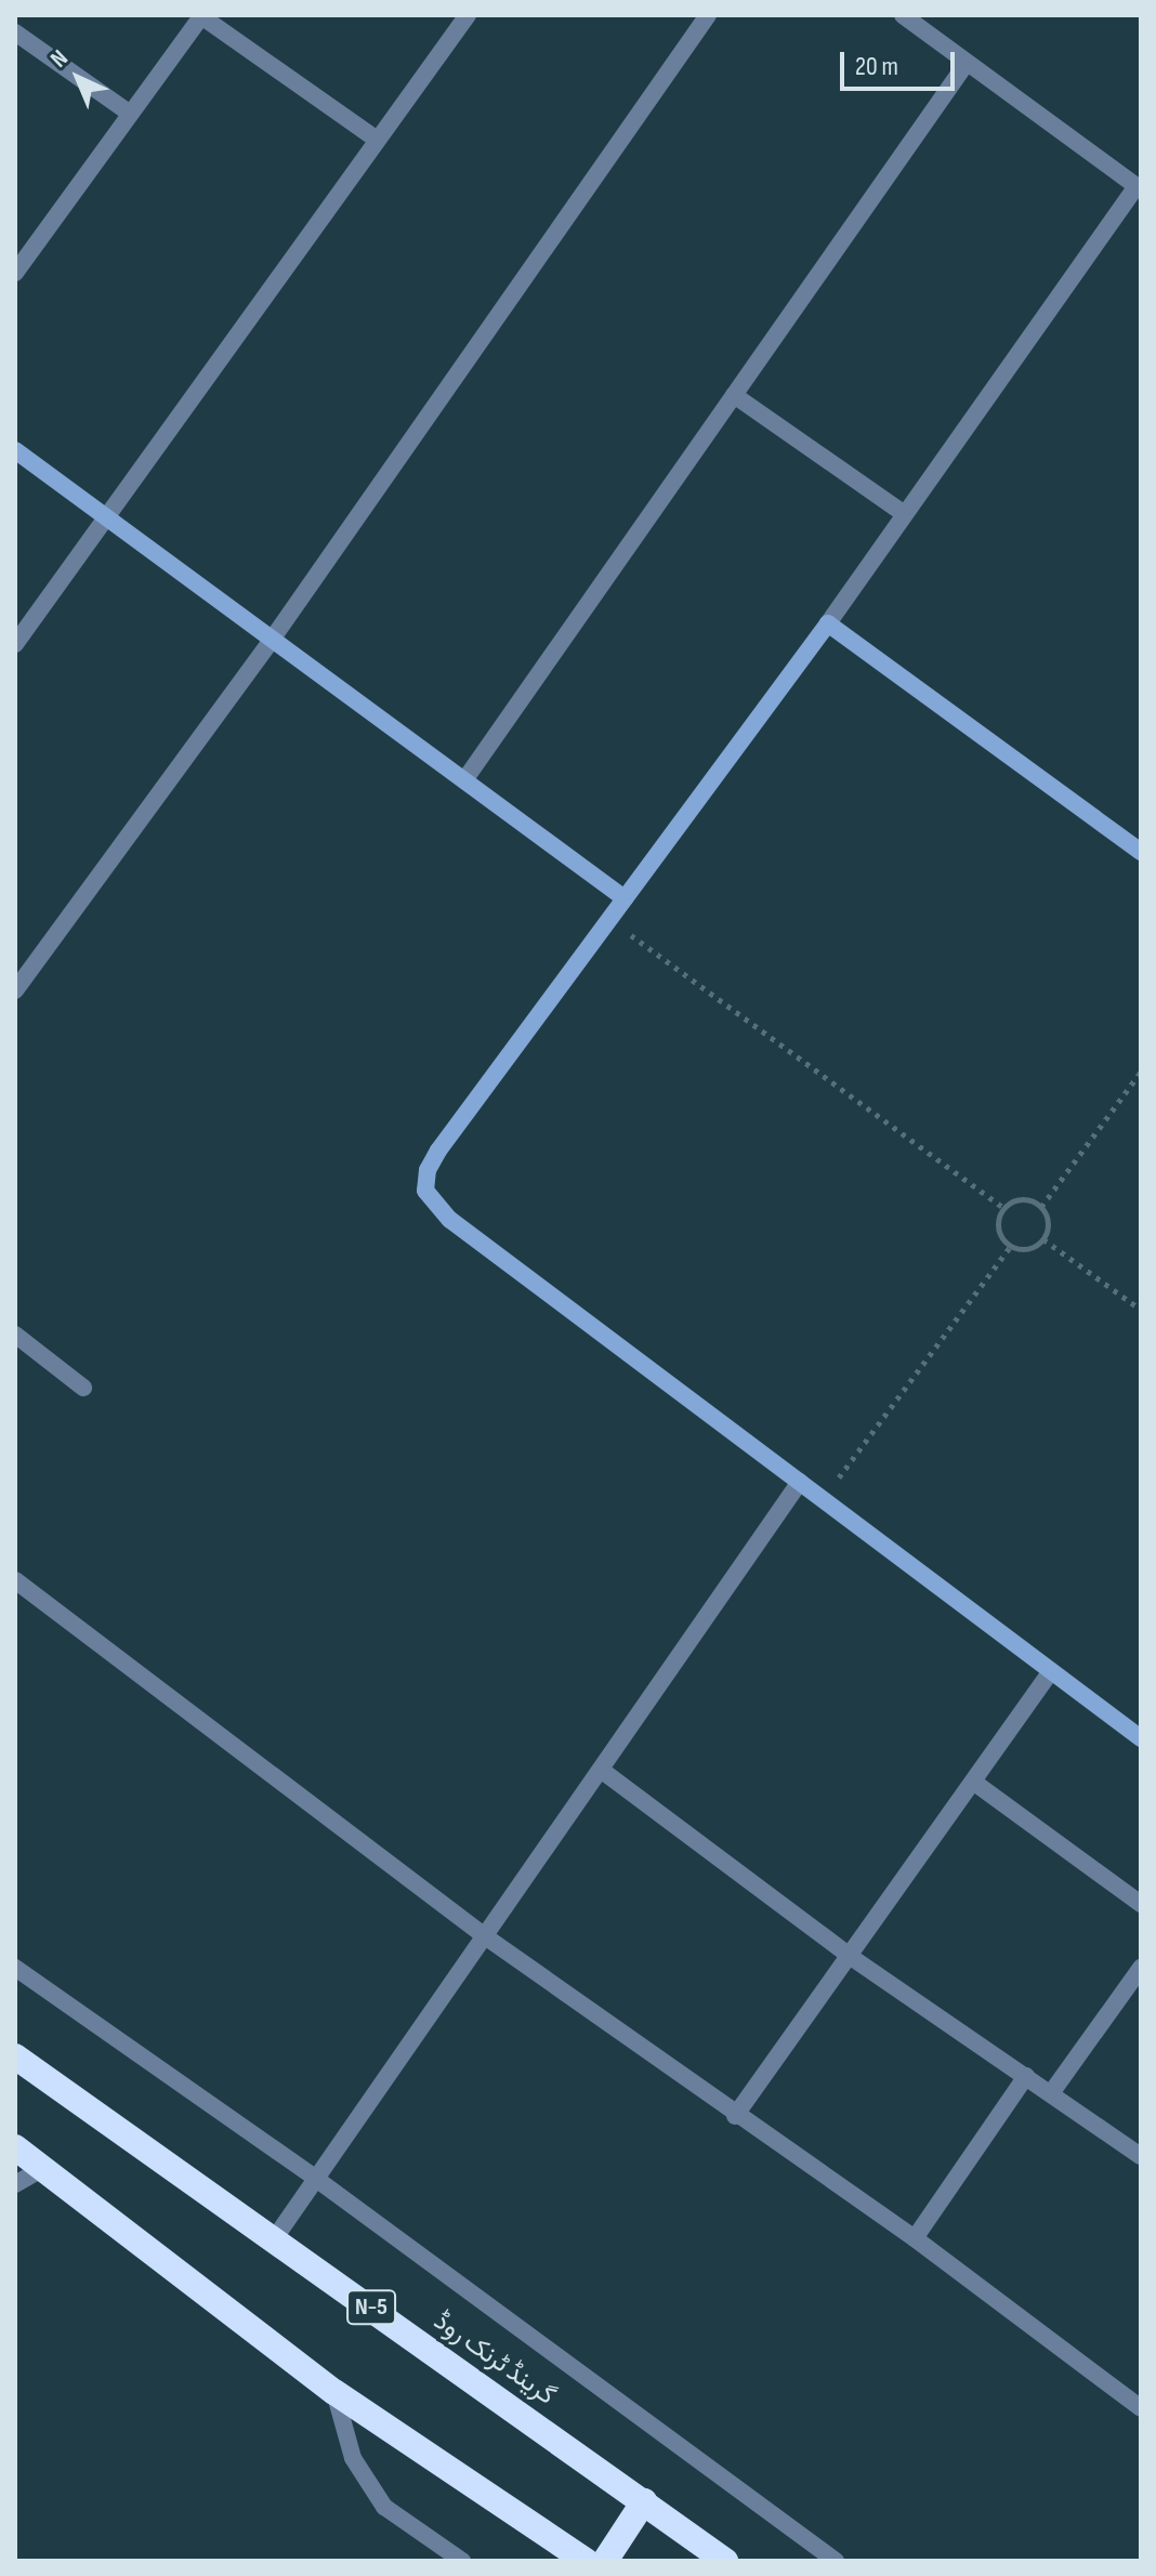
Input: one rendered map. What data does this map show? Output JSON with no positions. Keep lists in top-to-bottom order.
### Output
{
  "streets": {
    "highway": ["N-5", "گرینڈ ٹرنک روڈ"]
  },
  "scale_bar": "20 m",
  "north": "top left"
}
